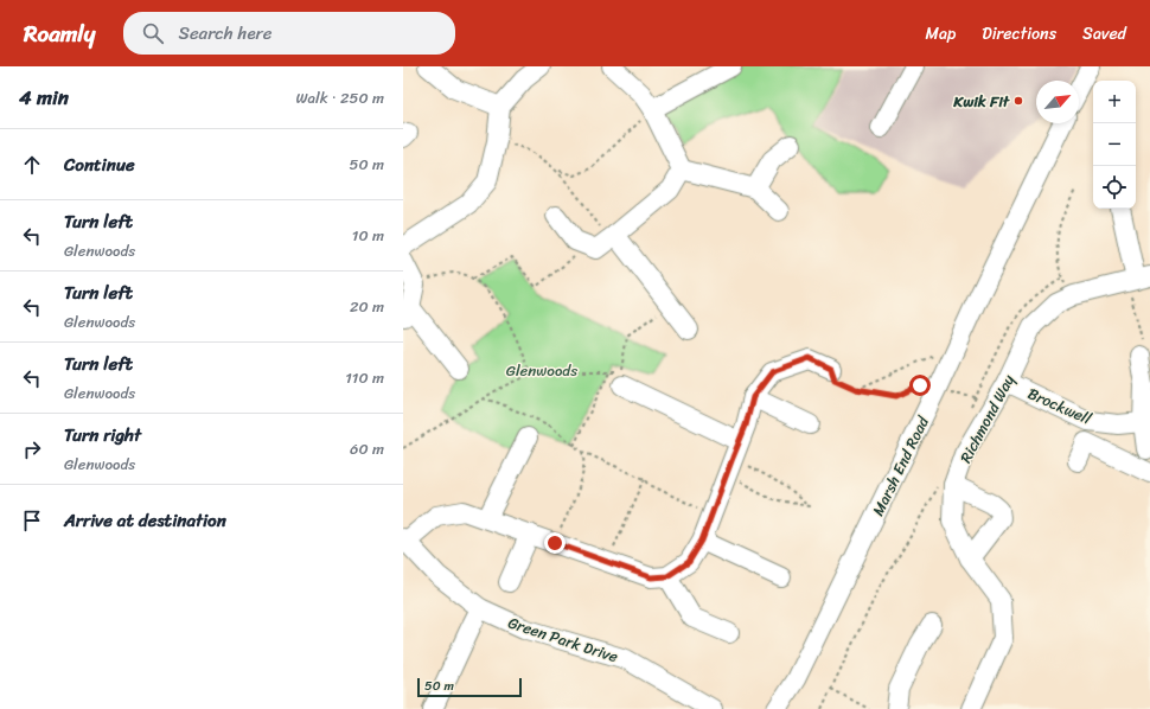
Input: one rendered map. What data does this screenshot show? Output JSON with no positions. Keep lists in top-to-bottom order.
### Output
{
  "streets": {
    "street": [
      "Brockwell",
      "Richmond Way",
      "Marsh End Road",
      "Green Park Drive"
    ]
  },
  "crossings": [
    ["Brockwell", "Richmond Way"]
  ],
  "parks": ["Glenwoods"],
  "places": ["Kwik Fit"],
  "scale_bar": "50 m",
  "north": "top right",
  "page": {
    "header": "Roamly",
    "search": "Search here",
    "nav": ["Map", "Directions", "Saved"],
    "heading": ["4 min", "Walk · 250 m"],
    "map_buttons": ["+", "−"],
    "list": [
      ["Continue", "50 m"],
      ["Turn left", "Glenwoods", "10 m"],
      ["Turn left", "Glenwoods", "20 m"],
      ["Turn left", "Glenwoods", "110 m"],
      ["Turn right", "Glenwoods", "60 m"],
      "Arrive at destination"
    ],
    "scale": "50 m"
  }
}
